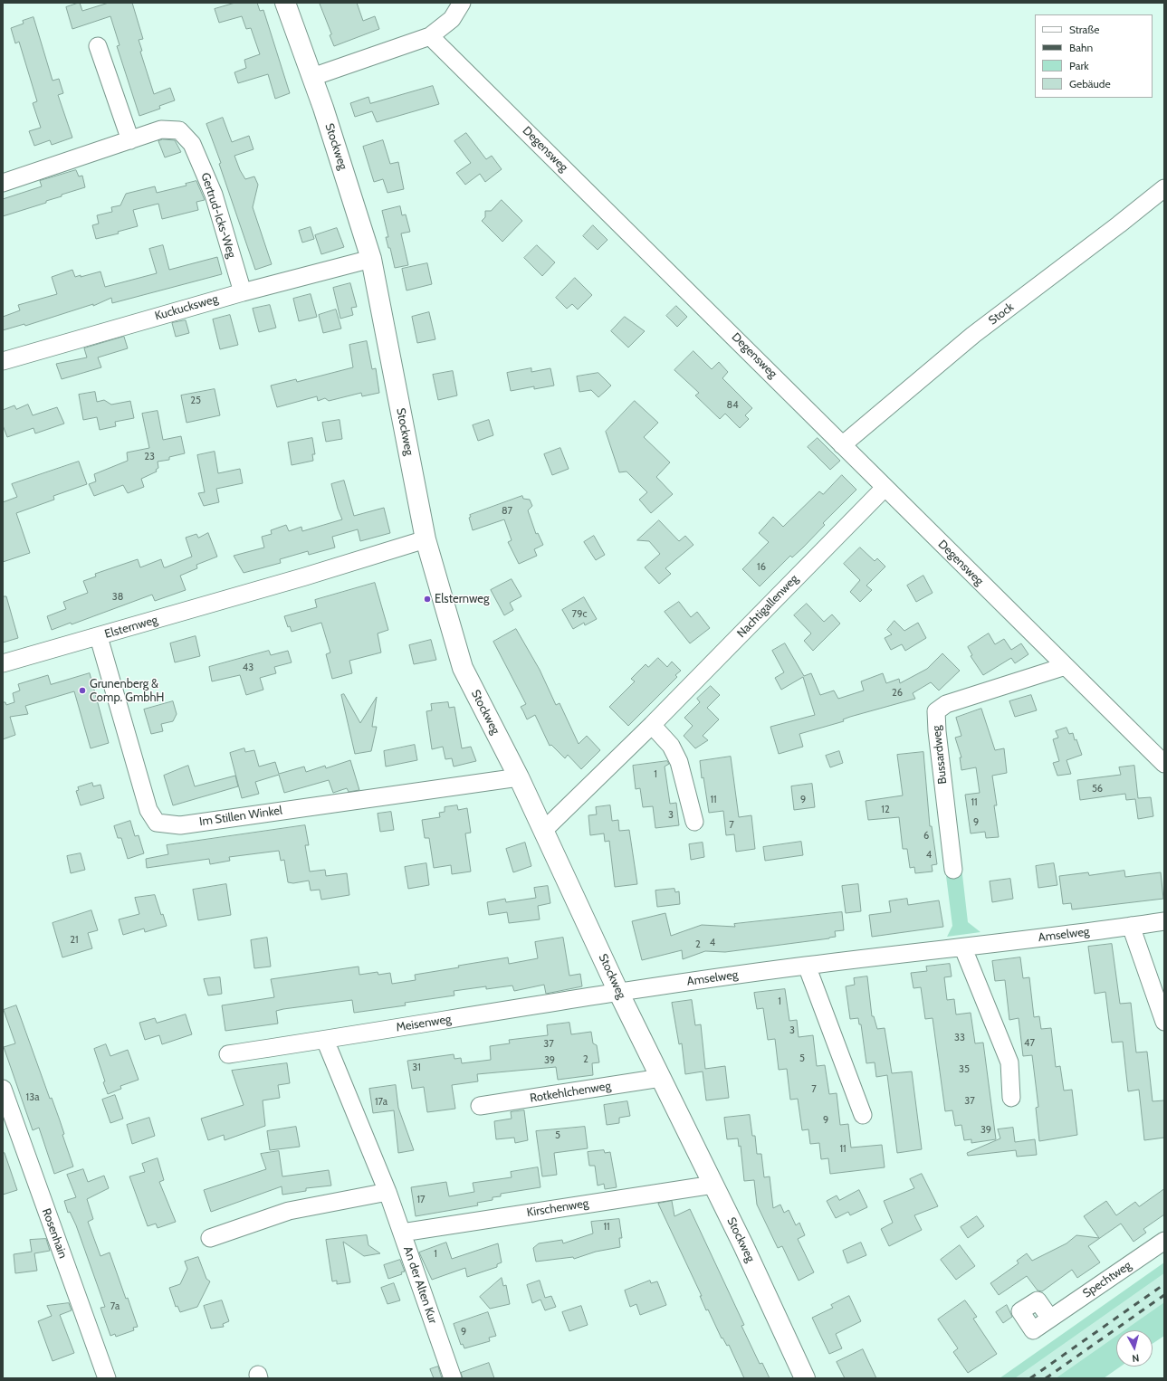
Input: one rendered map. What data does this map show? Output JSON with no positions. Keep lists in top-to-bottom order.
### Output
{
  "streets": {
    "street": [
      "Stockweg",
      "Degensweg",
      "Gertrud-Icks-Weg",
      "Kuckucksweg",
      "Stock",
      "Nachtigallenweg",
      "Elsternweg",
      "Bussardweg",
      "Im Stillen Winkel",
      "Amselweg",
      "Meisenweg",
      "Rotkehlchenweg",
      "Kirschenweg",
      "Rosenhain",
      "Spechtweg",
      "An der Alten Kur"
    ]
  },
  "crossings": [
    ["Stockweg", "Kuckucksweg"],
    ["Stockweg", "Nachtigallenweg"],
    ["Stockweg", "Elsternweg"],
    ["Stockweg", "Im Stillen Winkel"],
    ["Stockweg", "Amselweg"],
    ["Stockweg", "Meisenweg"],
    ["Stockweg", "Rotkehlchenweg"],
    ["Stockweg", "Kirschenweg"],
    ["Degensweg", "Stock"],
    ["Degensweg", "Nachtigallenweg"],
    ["Degensweg", "Bussardweg"],
    ["Gertrud-Icks-Weg", "Kuckucksweg"],
    ["Elsternweg", "Im Stillen Winkel"],
    ["Amselweg", "Meisenweg"],
    ["Meisenweg", "An der Alten Kur"],
    ["Kirschenweg", "An der Alten Kur"]
  ],
  "places": ["Elsternweg", "Grunenberg & Comp. GmbhH"],
  "house_numbers": [
    "25",
    "84",
    "23",
    "87",
    "16",
    "38",
    "79c",
    "43",
    "26",
    "1",
    "56",
    "11",
    "9",
    "11",
    "12",
    "3",
    "9",
    "7",
    "6",
    "4",
    "21",
    "4",
    "2",
    "1",
    "3",
    "33",
    "47",
    "37",
    "5",
    "2",
    "39",
    "31",
    "35",
    "7",
    "13a",
    "37",
    "17a",
    "9",
    "39",
    "5",
    "11",
    "17",
    "11",
    "1",
    "7a",
    "9"
  ],
  "legend": [
    "Straße",
    "Bahn",
    "Park",
    "Gebäude"
  ],
  "north": "bottom"
}
